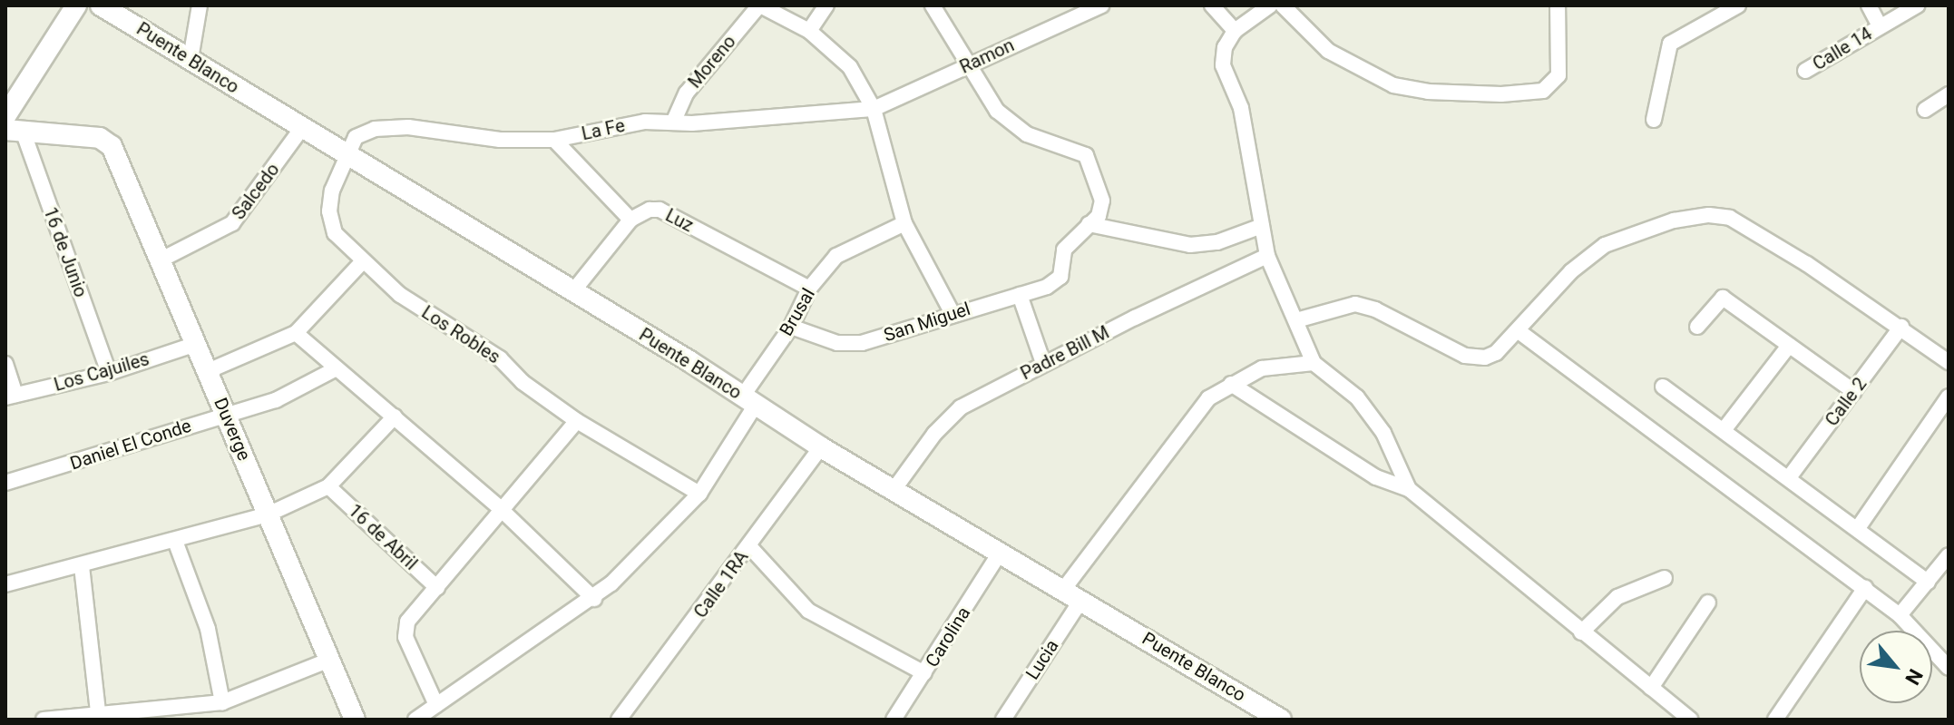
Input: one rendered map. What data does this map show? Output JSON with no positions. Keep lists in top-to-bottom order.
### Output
{
  "streets": {
    "street": [
      "Calle 14",
      "Ramon",
      "Puente Blanco",
      "Moreno",
      "La Fe",
      "Salcedo",
      "Luz",
      "16 de Junio",
      "Brusal",
      "San Miguel",
      "Los Robles",
      "Padre Bill M",
      "Los Cajuiles",
      "Calle 2",
      "Duverge",
      "Daniel El Conde",
      "16 de Abril",
      "Calle 1RA",
      "Carolina",
      "Lucia"
    ]
  },
  "crossings": [
    ["Ramon", "La Fe"],
    ["Puente Blanco", "La Fe"],
    ["Puente Blanco", "Salcedo"],
    ["Puente Blanco", "Brusal"],
    ["Puente Blanco", "Los Robles"],
    ["Puente Blanco", "Padre Bill M"],
    ["Puente Blanco", "Calle 1RA"],
    ["Puente Blanco", "Carolina"],
    ["Puente Blanco", "Lucia"],
    ["Moreno", "La Fe"],
    ["La Fe", "Los Robles"],
    ["Salcedo", "Duverge"],
    ["Luz", "Brusal"],
    ["16 de Junio", "Los Cajuiles"],
    ["16 de Junio", "Duverge"],
    ["Brusal", "San Miguel"],
    ["Brusal", "Los Robles"],
    ["Los Cajuiles", "Duverge"],
    ["Duverge", "Daniel El Conde"]
  ],
  "north": "bottom right"
}
